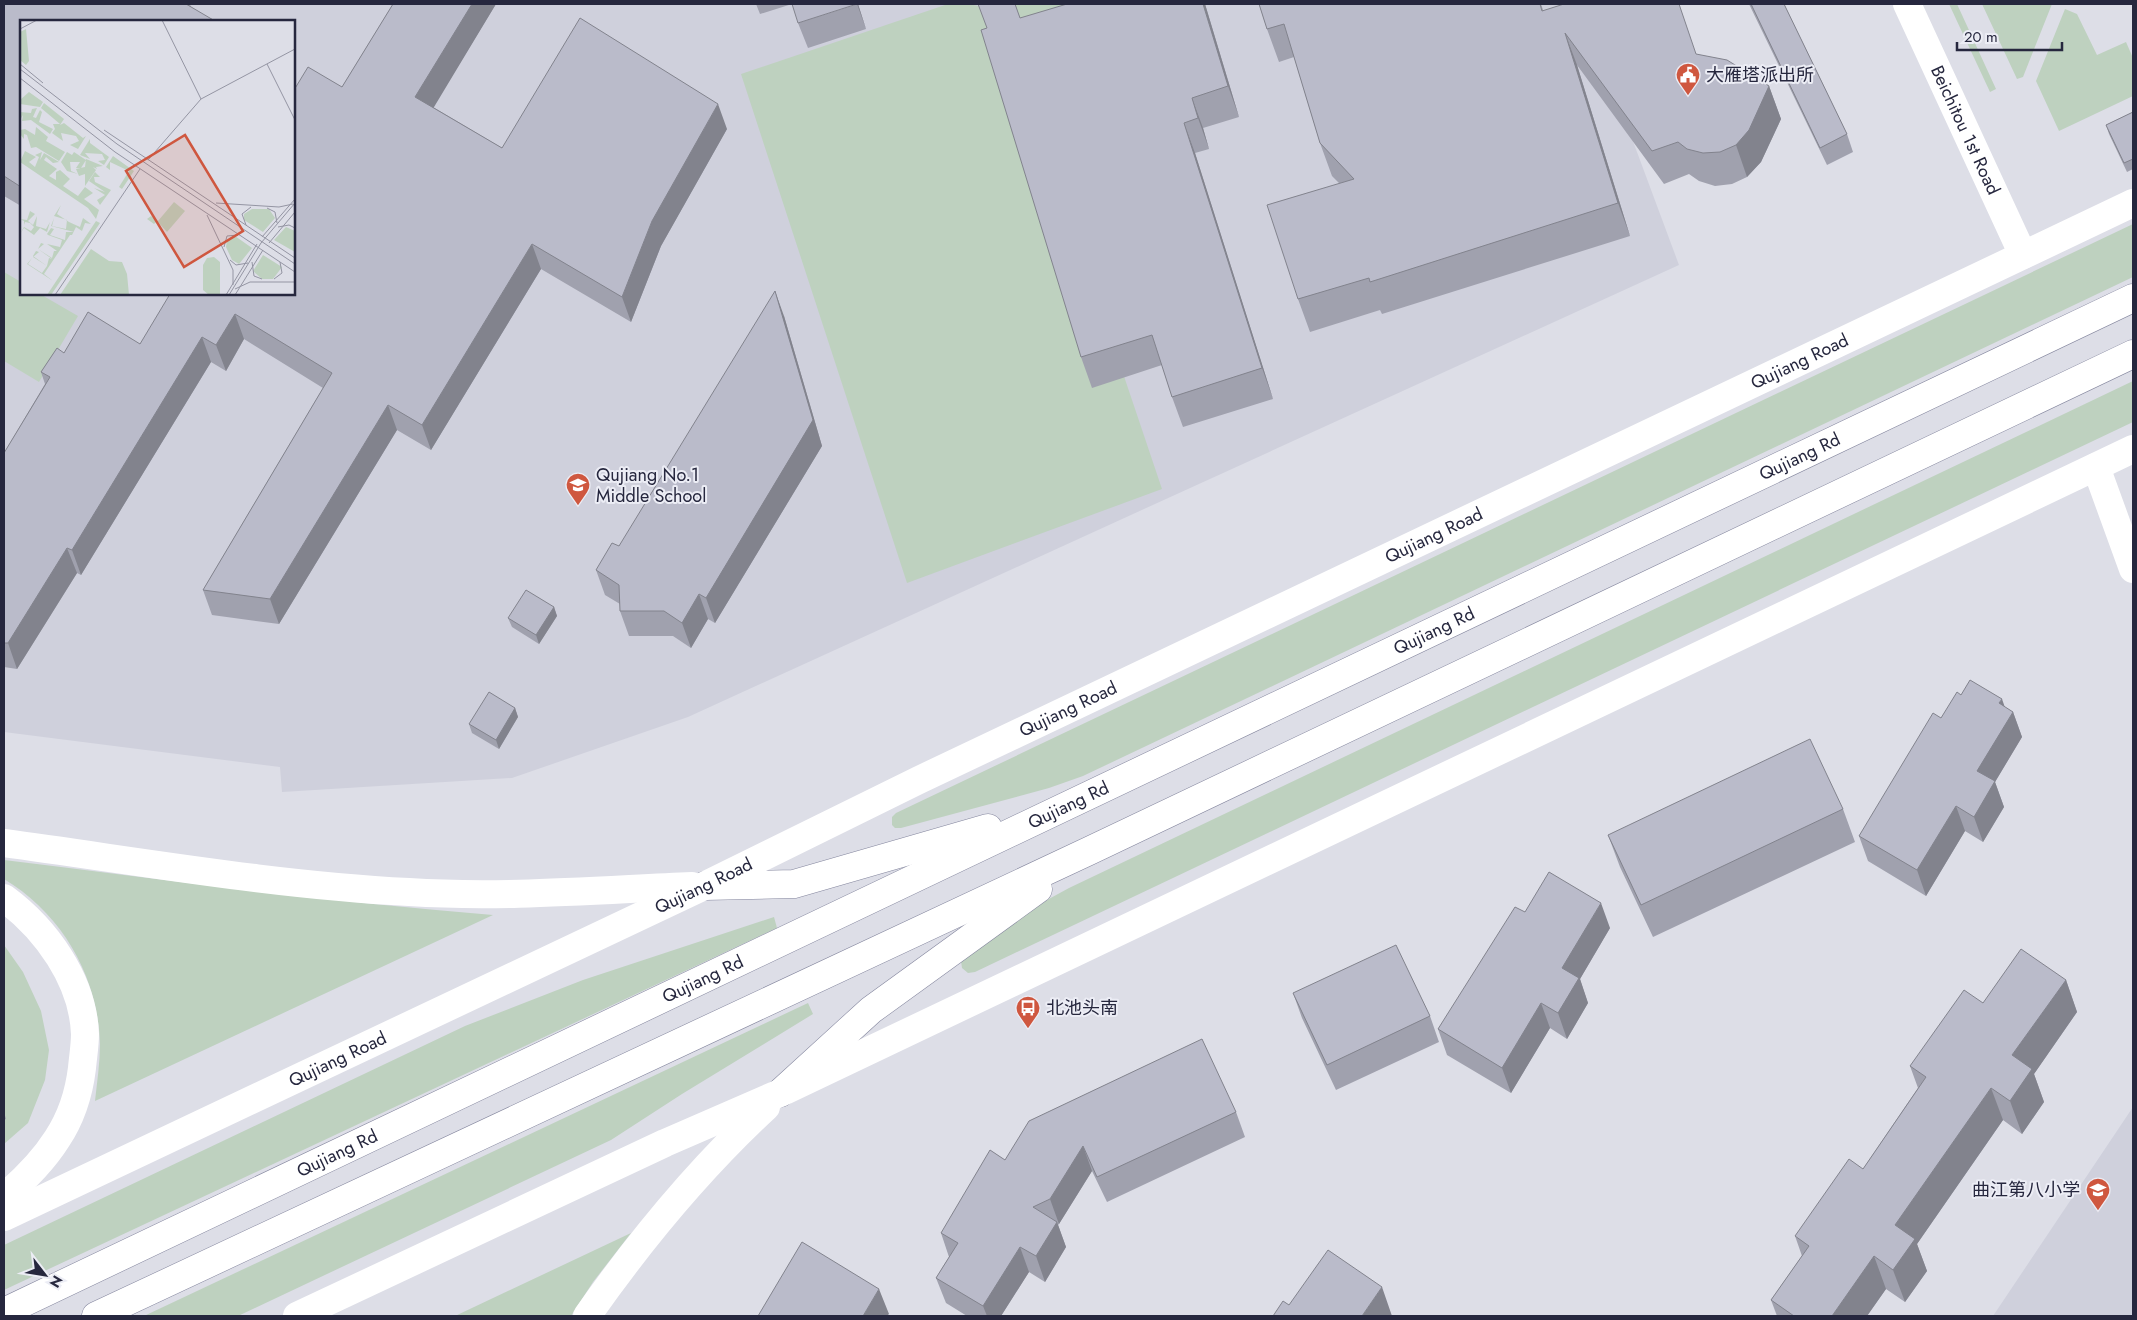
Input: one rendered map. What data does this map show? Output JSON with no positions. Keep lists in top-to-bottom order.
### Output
{
  "streets": {
    "main road": ["Beichitou 1st Road", "Qujiang Road", "Qujiang Rd"]
  },
  "crossings": [
    ["Beichitou 1st Road", "Qujiang Road"]
  ],
  "places": {
    "public building": ["大雁塔派出所"],
    "school or university": ["Qujiang No.1 Middle School", "曲江第八小学"],
    "bus stop": ["北池头南"]
  },
  "scale_bar": "20 m",
  "north": "bottom right"
}
